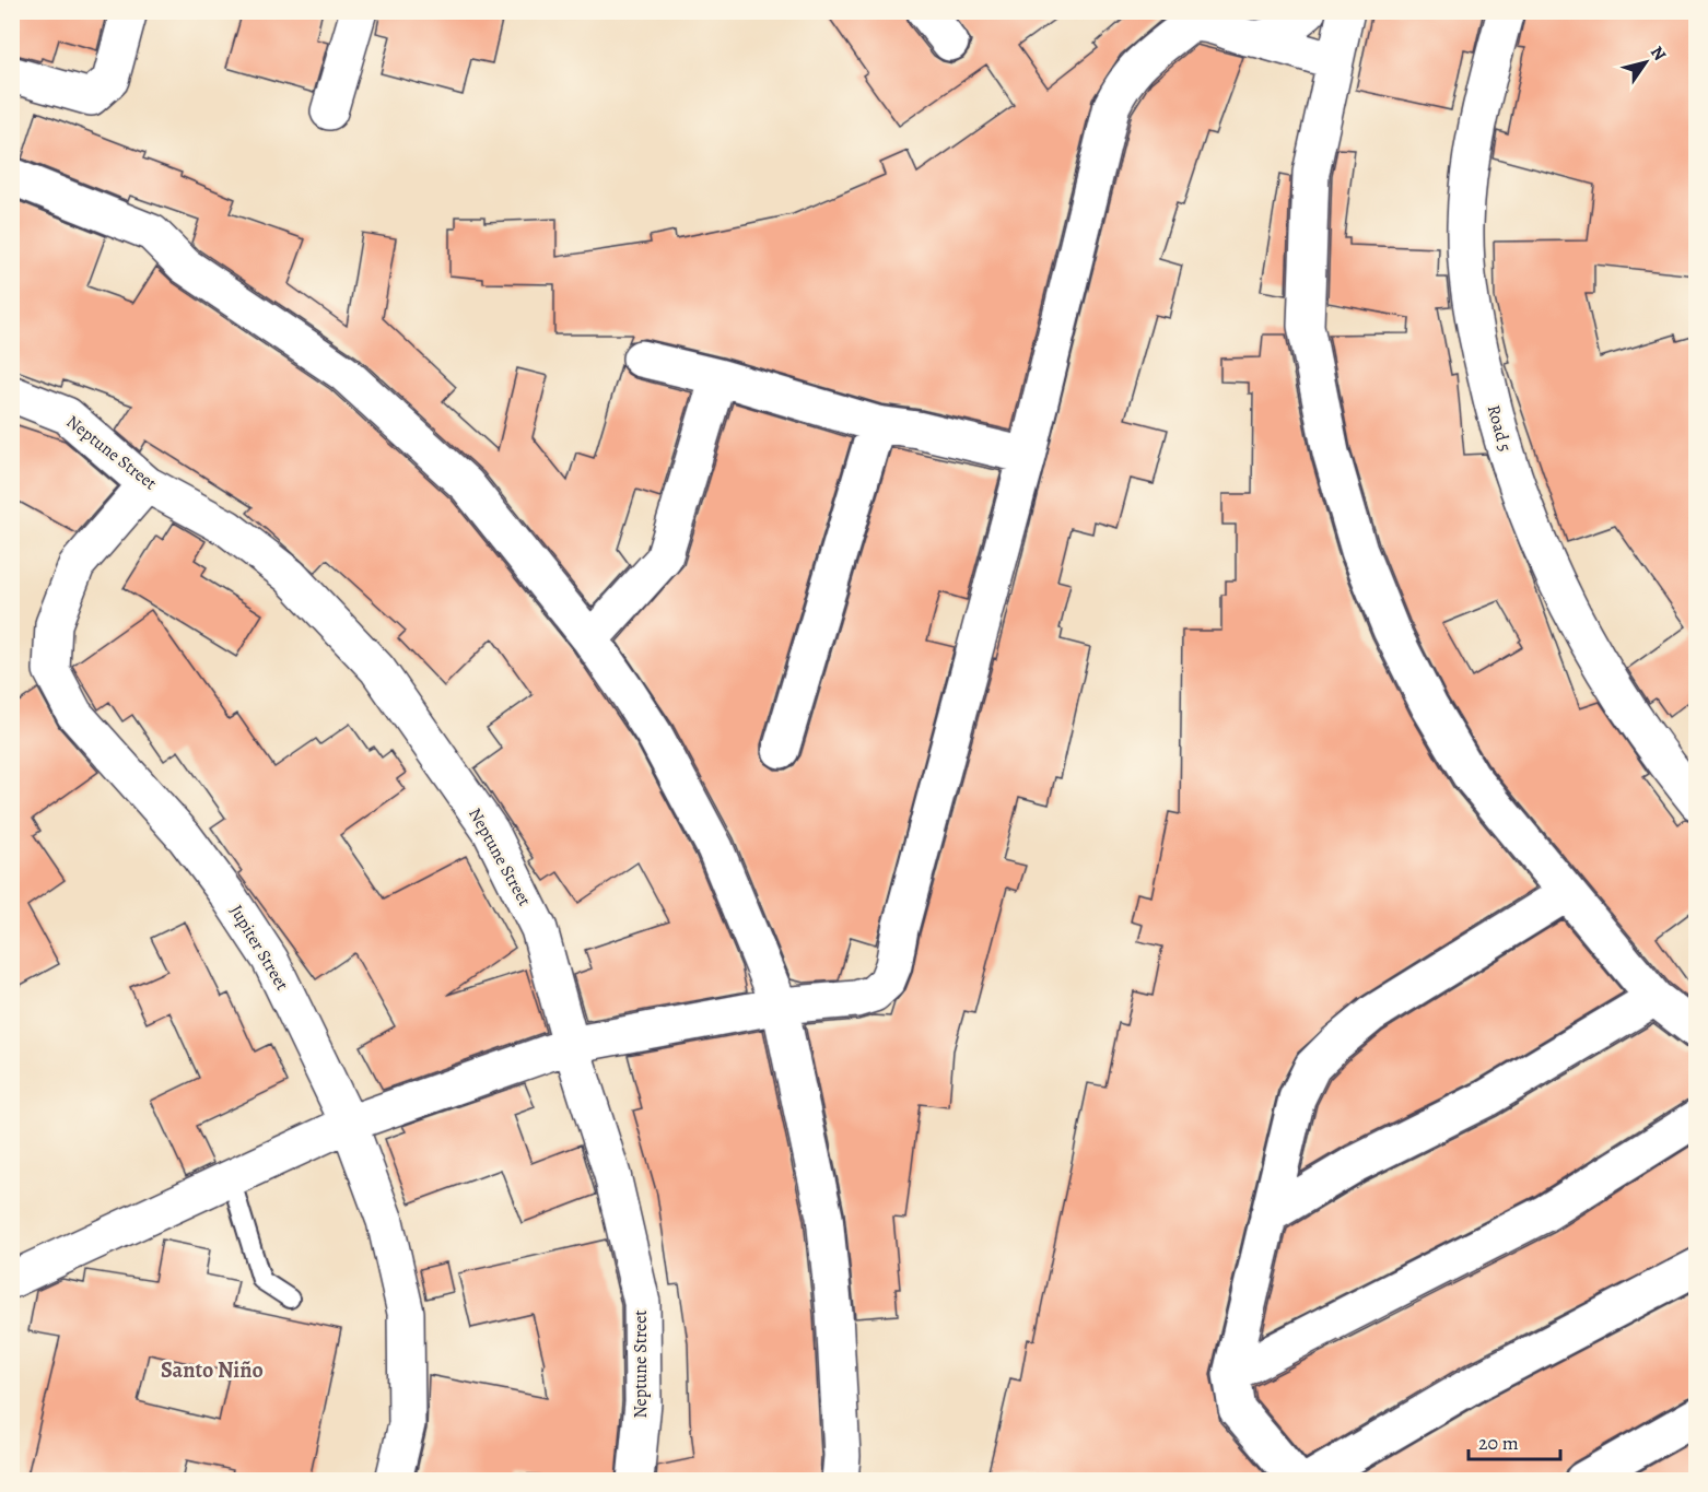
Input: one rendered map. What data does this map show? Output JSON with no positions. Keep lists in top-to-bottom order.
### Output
{
  "streets": {
    "street": ["Road 5", "Neptune Street", "Jupiter Street"]
  },
  "crossings": [
    ["Neptune Street", "Jupiter Street"]
  ],
  "districts": ["Santo Niño"],
  "scale_bar": "20 m",
  "north": "top right"
}
